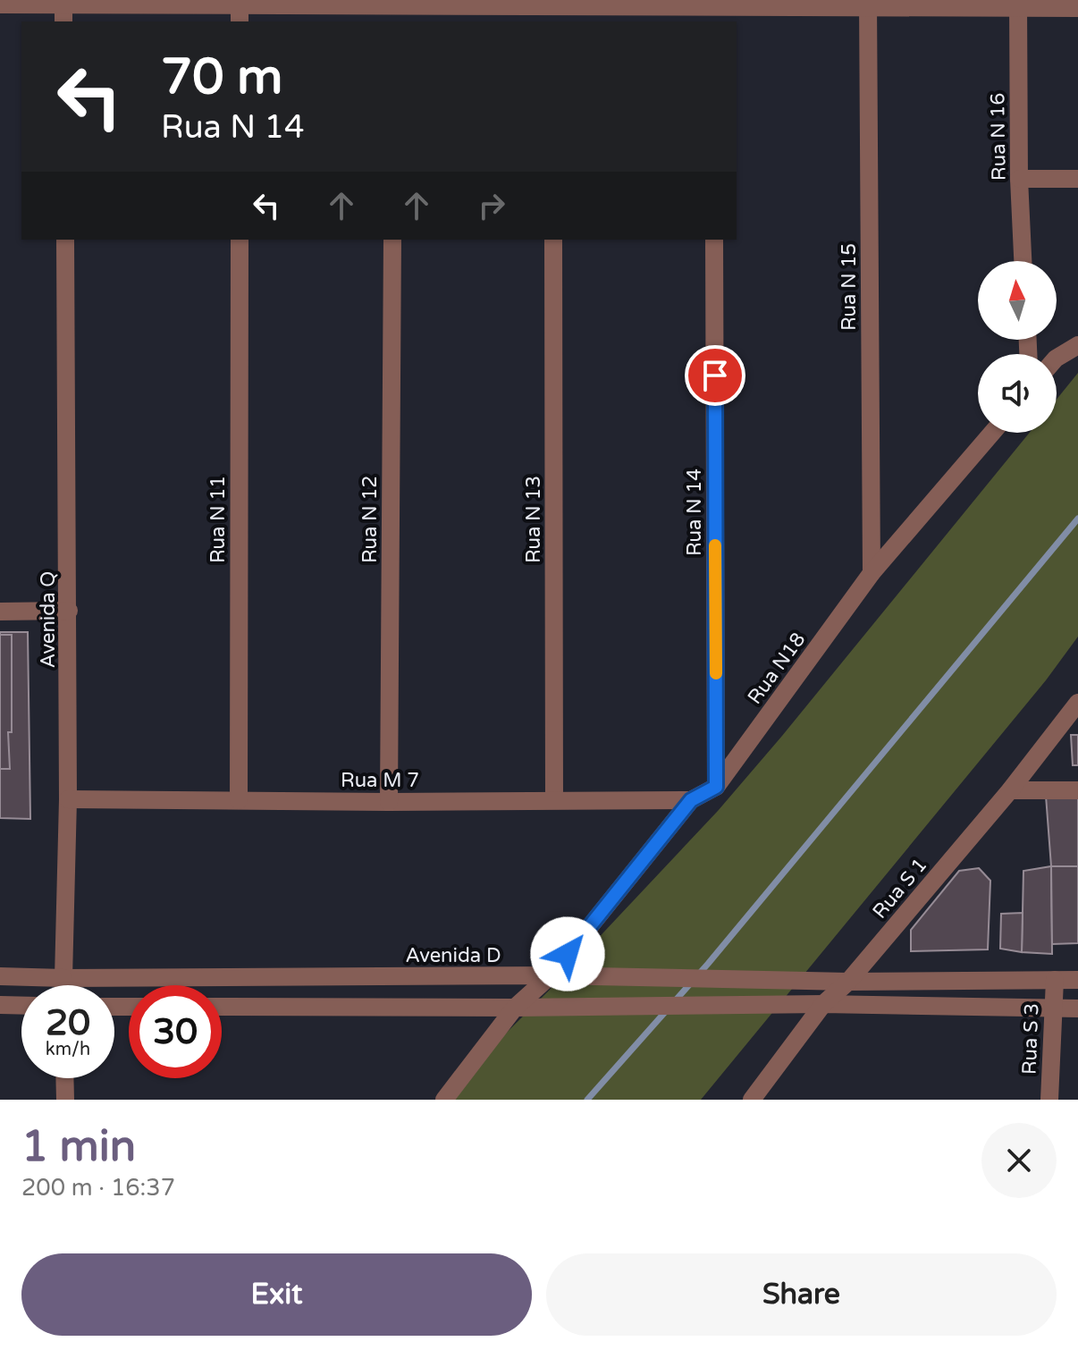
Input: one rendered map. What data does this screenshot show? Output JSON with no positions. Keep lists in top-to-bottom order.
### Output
{
  "streets": {
    "street": [
      "Rua N 16",
      "Rua N 15",
      "Rua N 14",
      "Rua N 11",
      "Rua N 12",
      "Rua N 13",
      "Avenida Q",
      "Rua N18",
      "Rua M 7",
      "Rua S 1",
      "Avenida D",
      "Rua S 3"
    ]
  },
  "crossings": [
    ["Rua N 15", "Rua N18"],
    ["Rua N 14", "Rua N18"],
    ["Rua N 11", "Rua M 7"],
    ["Rua N 12", "Rua M 7"],
    ["Rua N 13", "Rua M 7"],
    ["Avenida Q", "Rua M 7"],
    ["Avenida Q", "Avenida D"],
    ["Rua N18", "Rua M 7"],
    ["Rua N18", "Avenida D"],
    ["Rua S 1", "Avenida D"],
    ["Avenida D", "Rua S 3"]
  ],
  "north": "top",
  "page": {
    "turn": ["70 m", "Rua N 14"],
    "speed": "20 km/h",
    "limit": "30",
    "heading": ["1 min", "200 m · 16:37"],
    "buttons": ["Exit", "Share"]
  }
}
